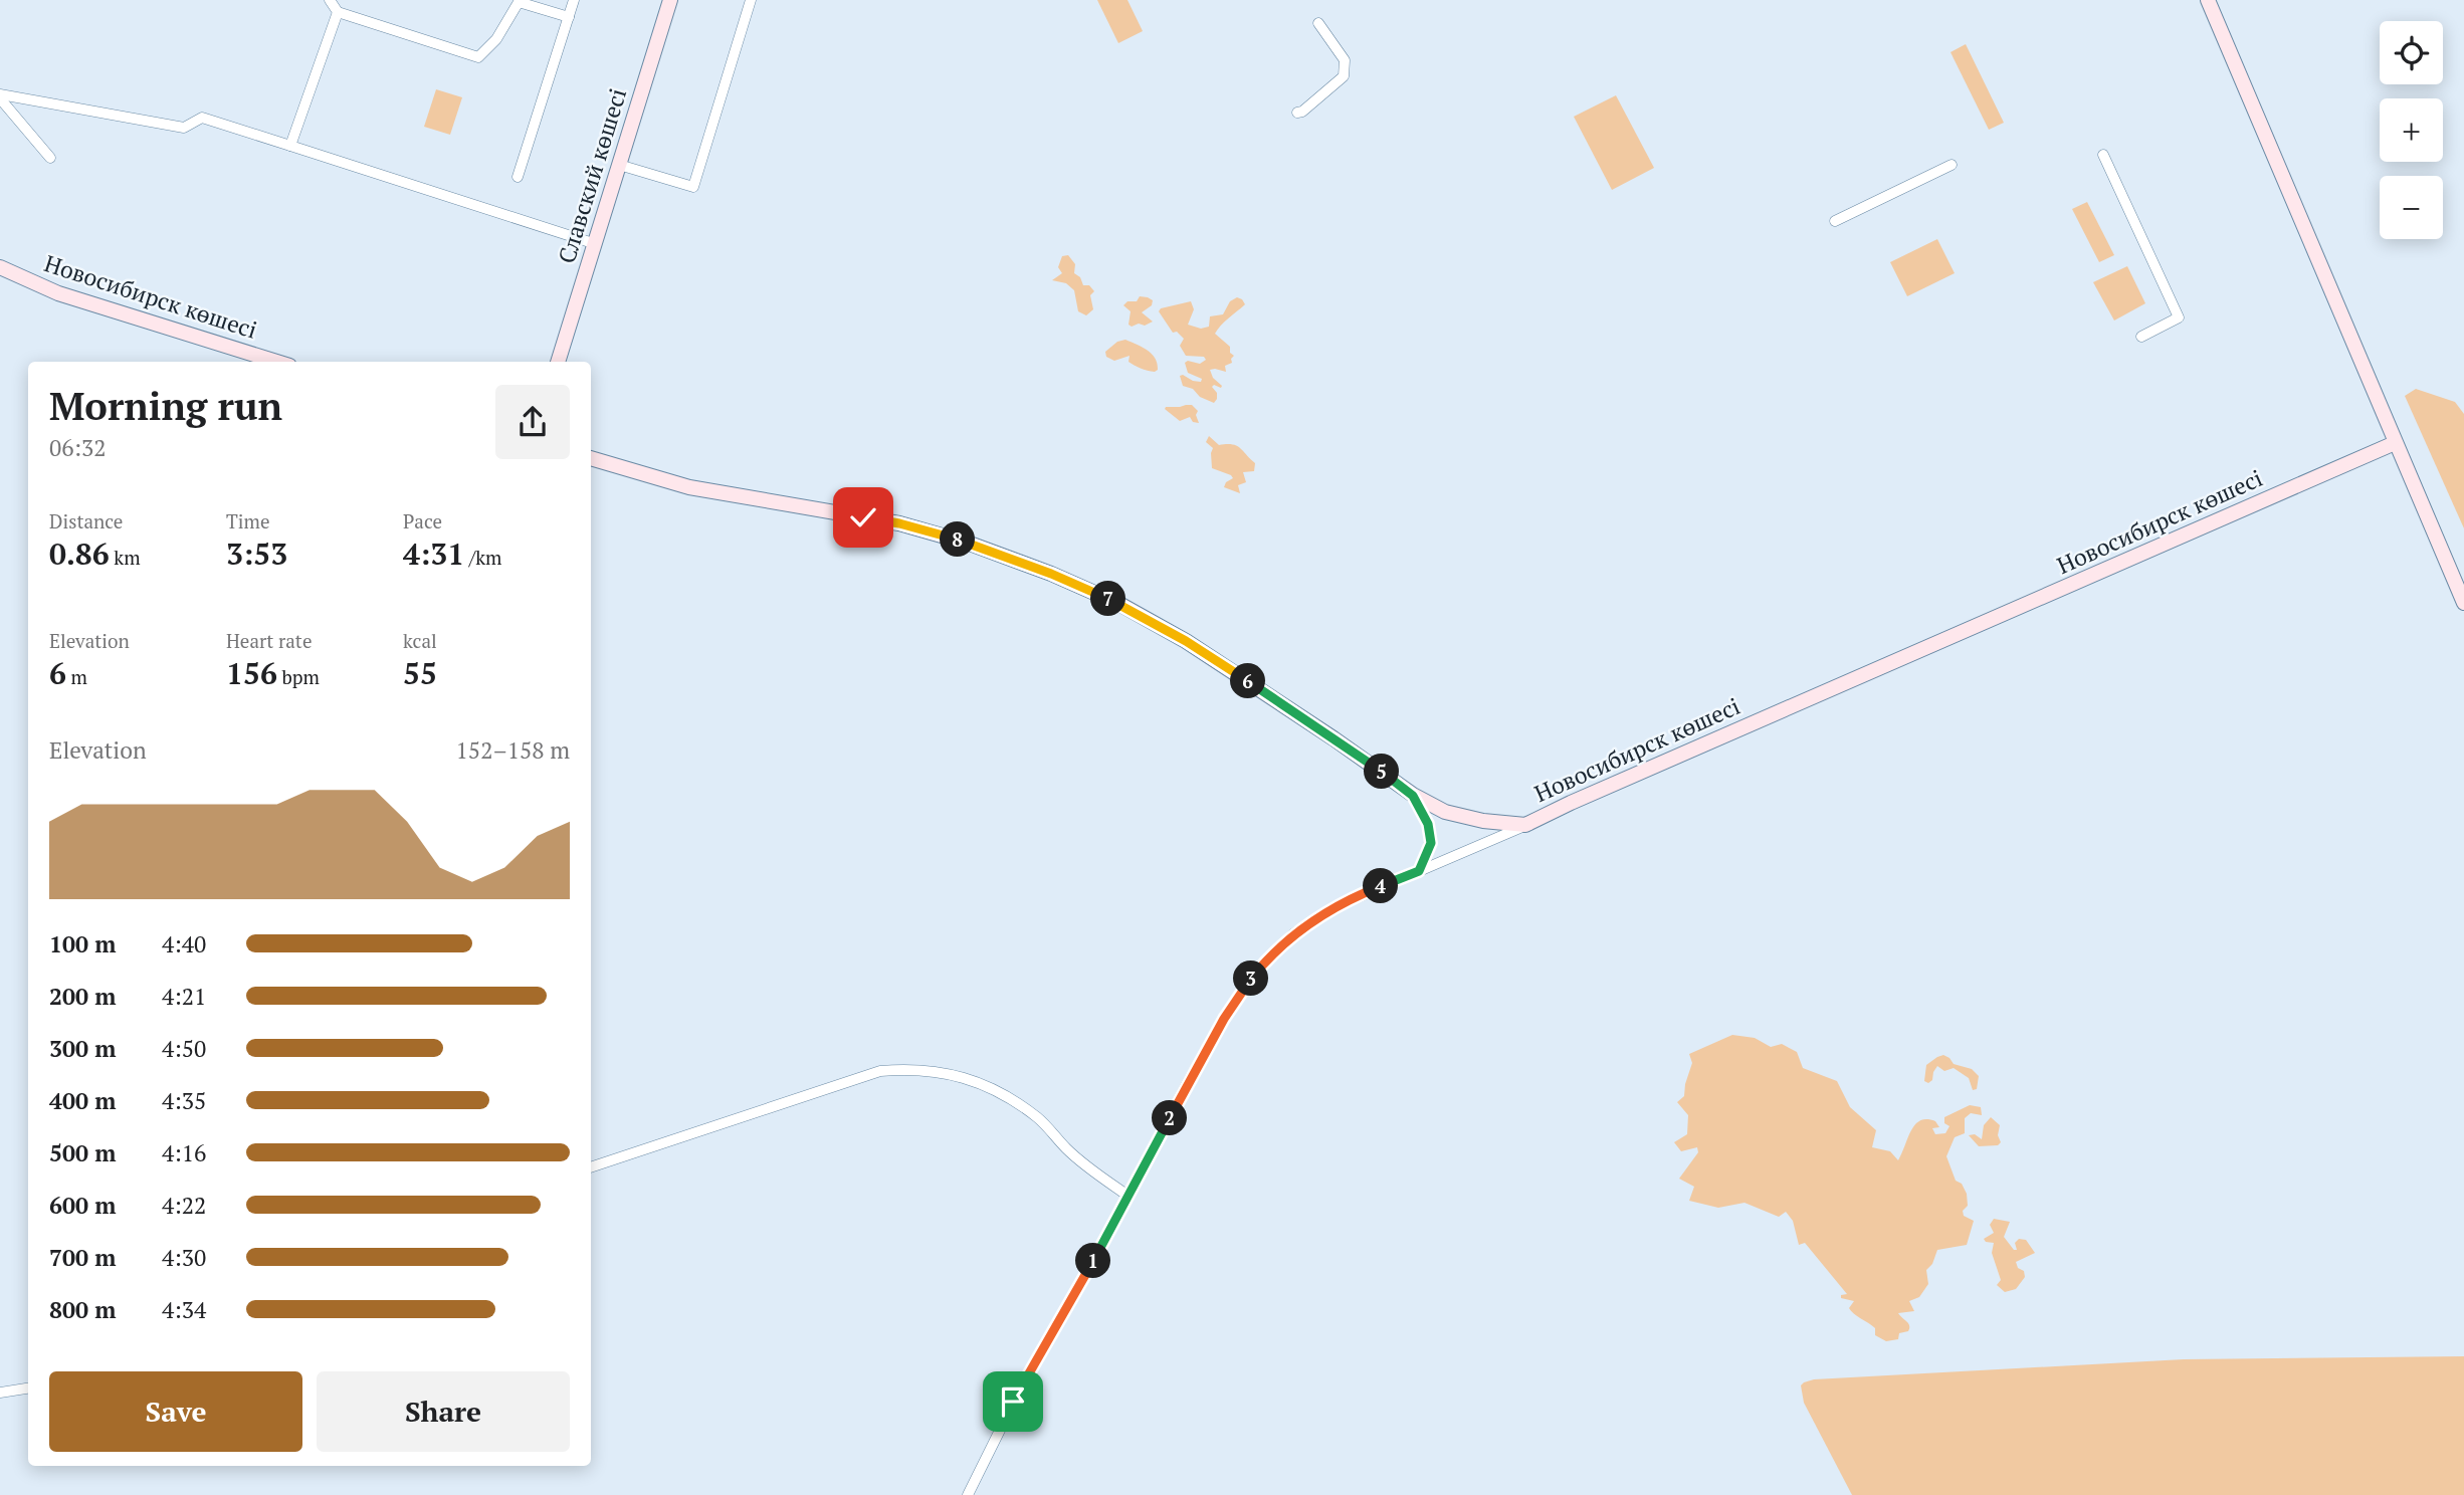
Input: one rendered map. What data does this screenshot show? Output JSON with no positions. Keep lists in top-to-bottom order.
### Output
{
  "streets": {
    "main road": ["Славский көшесі", "Новосибирск көшесі"]
  },
  "page": {
    "map_buttons": ["+", "−"],
    "heading": ["Morning run", "06:32"],
    "stats": [
      ["Distance", "0.86 km"],
      ["Time", "3:53"],
      ["Pace", "4:31 /km"],
      ["Elevation", "6 m"],
      ["Heart rate", "156 bpm"],
      ["kcal", "55"]
    ],
    "pins": [
      "8",
      "7",
      "6",
      "5",
      "4",
      "3",
      "2",
      "1"
    ],
    "chart": ["Elevation", "152–158 m"],
    "list": [
      {
        "name": "100 m",
        "note": "4:40"
      },
      {
        "name": "200 m",
        "note": "4:21"
      },
      {
        "name": "300 m",
        "note": "4:50"
      },
      {
        "name": "400 m",
        "note": "4:35"
      },
      {
        "name": "500 m",
        "note": "4:16"
      },
      {
        "name": "600 m",
        "note": "4:22"
      },
      {
        "name": "700 m",
        "note": "4:30"
      },
      {
        "name": "800 m",
        "note": "4:34"
      }
    ],
    "buttons": ["Save", "Share"]
  }
}
